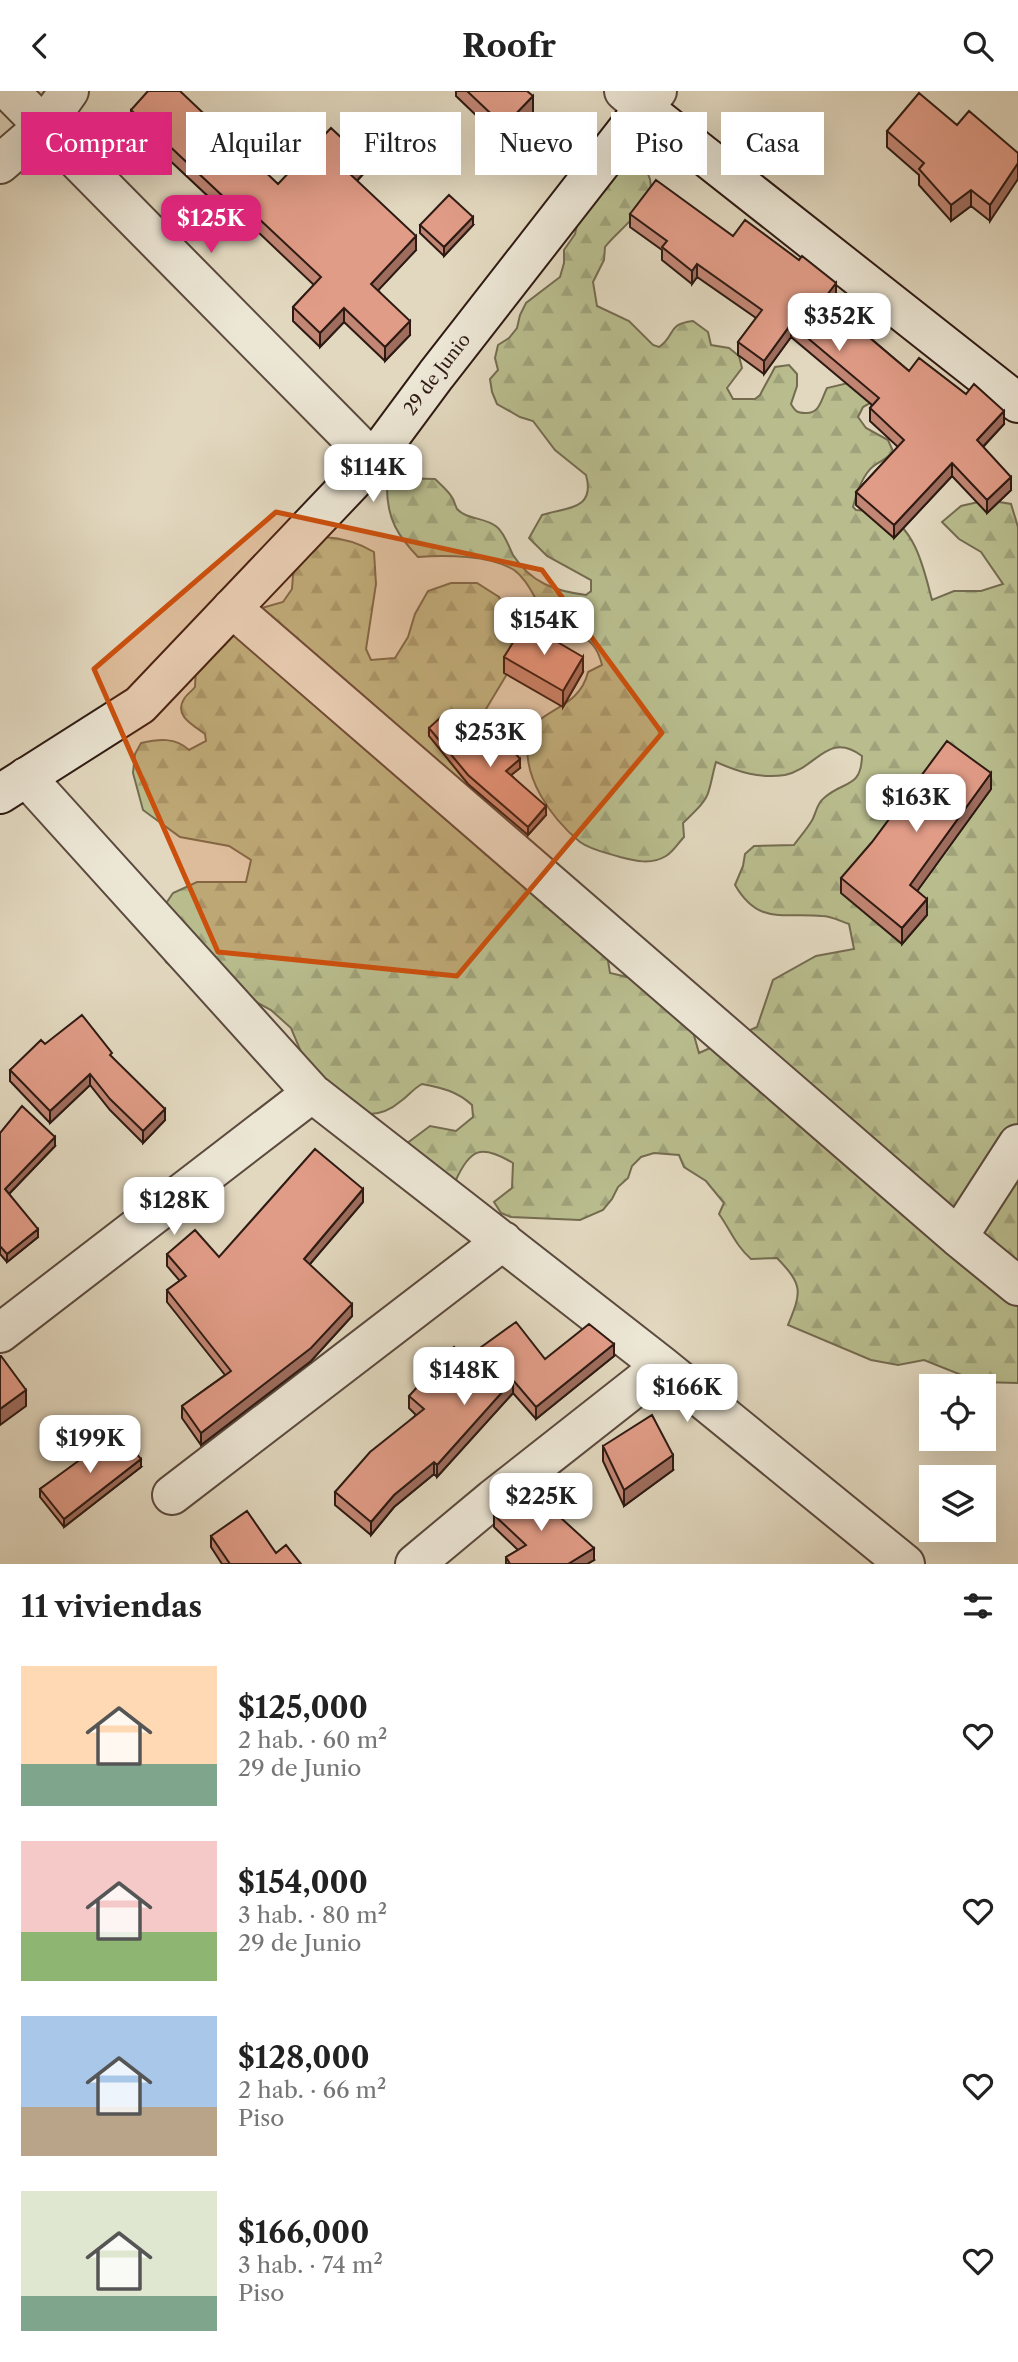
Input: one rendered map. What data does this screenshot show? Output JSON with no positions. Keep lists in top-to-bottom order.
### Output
{
  "streets": {
    "street": ["29 de Junio"]
  },
  "page": {
    "header": "Roofr",
    "chip": [
      "Comprar",
      "Alquilar",
      "Filtros",
      "Nuevo",
      "Piso",
      "Casa"
    ],
    "price": [
      "$125K",
      "$352K",
      "$114K",
      "$154K",
      "$253K",
      "$163K",
      "$128K",
      "$148K",
      "$166K",
      "$199K",
      "$225K"
    ],
    "heading": "11 viviendas",
    "list": [
      {
        "name": "$125,000",
        "note": "2 hab. · 60 m² · 29 de Junio"
      },
      {
        "name": "$154,000",
        "note": "3 hab. · 80 m² · 29 de Junio"
      },
      {
        "name": "$128,000",
        "note": "2 hab. · 66 m² · Piso"
      },
      {
        "name": "$166,000",
        "note": "3 hab. · 74 m² · Piso"
      }
    ]
  }
}
